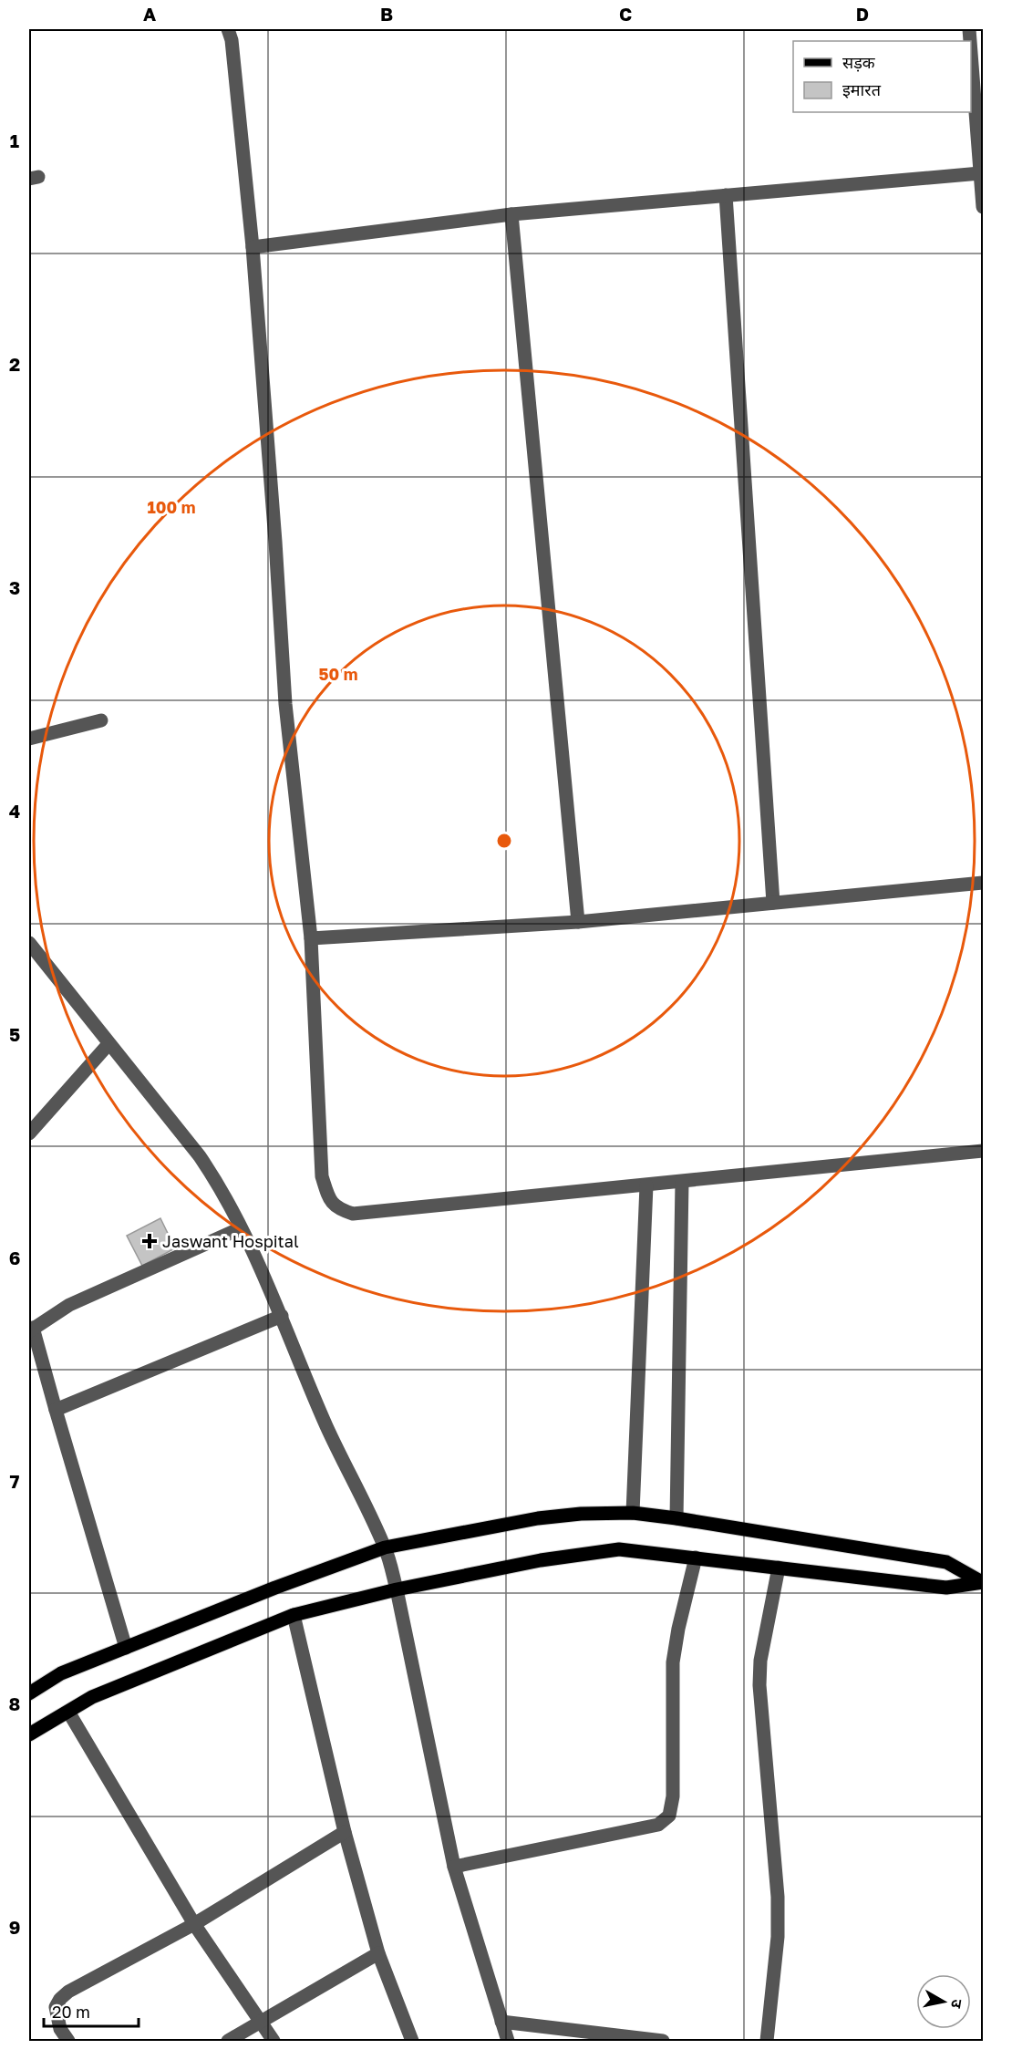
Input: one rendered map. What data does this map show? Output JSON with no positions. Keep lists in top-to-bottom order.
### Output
{
  "places": {
    "health": ["Jaswant Hospital"]
  },
  "legend": ["सड़क", "इमारत"],
  "scale_bar": "20 m",
  "north": "right",
  "grid": {
    "columns": [
      "A",
      "B",
      "C",
      "D"
    ],
    "rows": [
      "1",
      "2",
      "3",
      "4",
      "5",
      "6",
      "7",
      "8",
      "9"
    ]
  },
  "rings": ["100 m", "50 m"]
}
